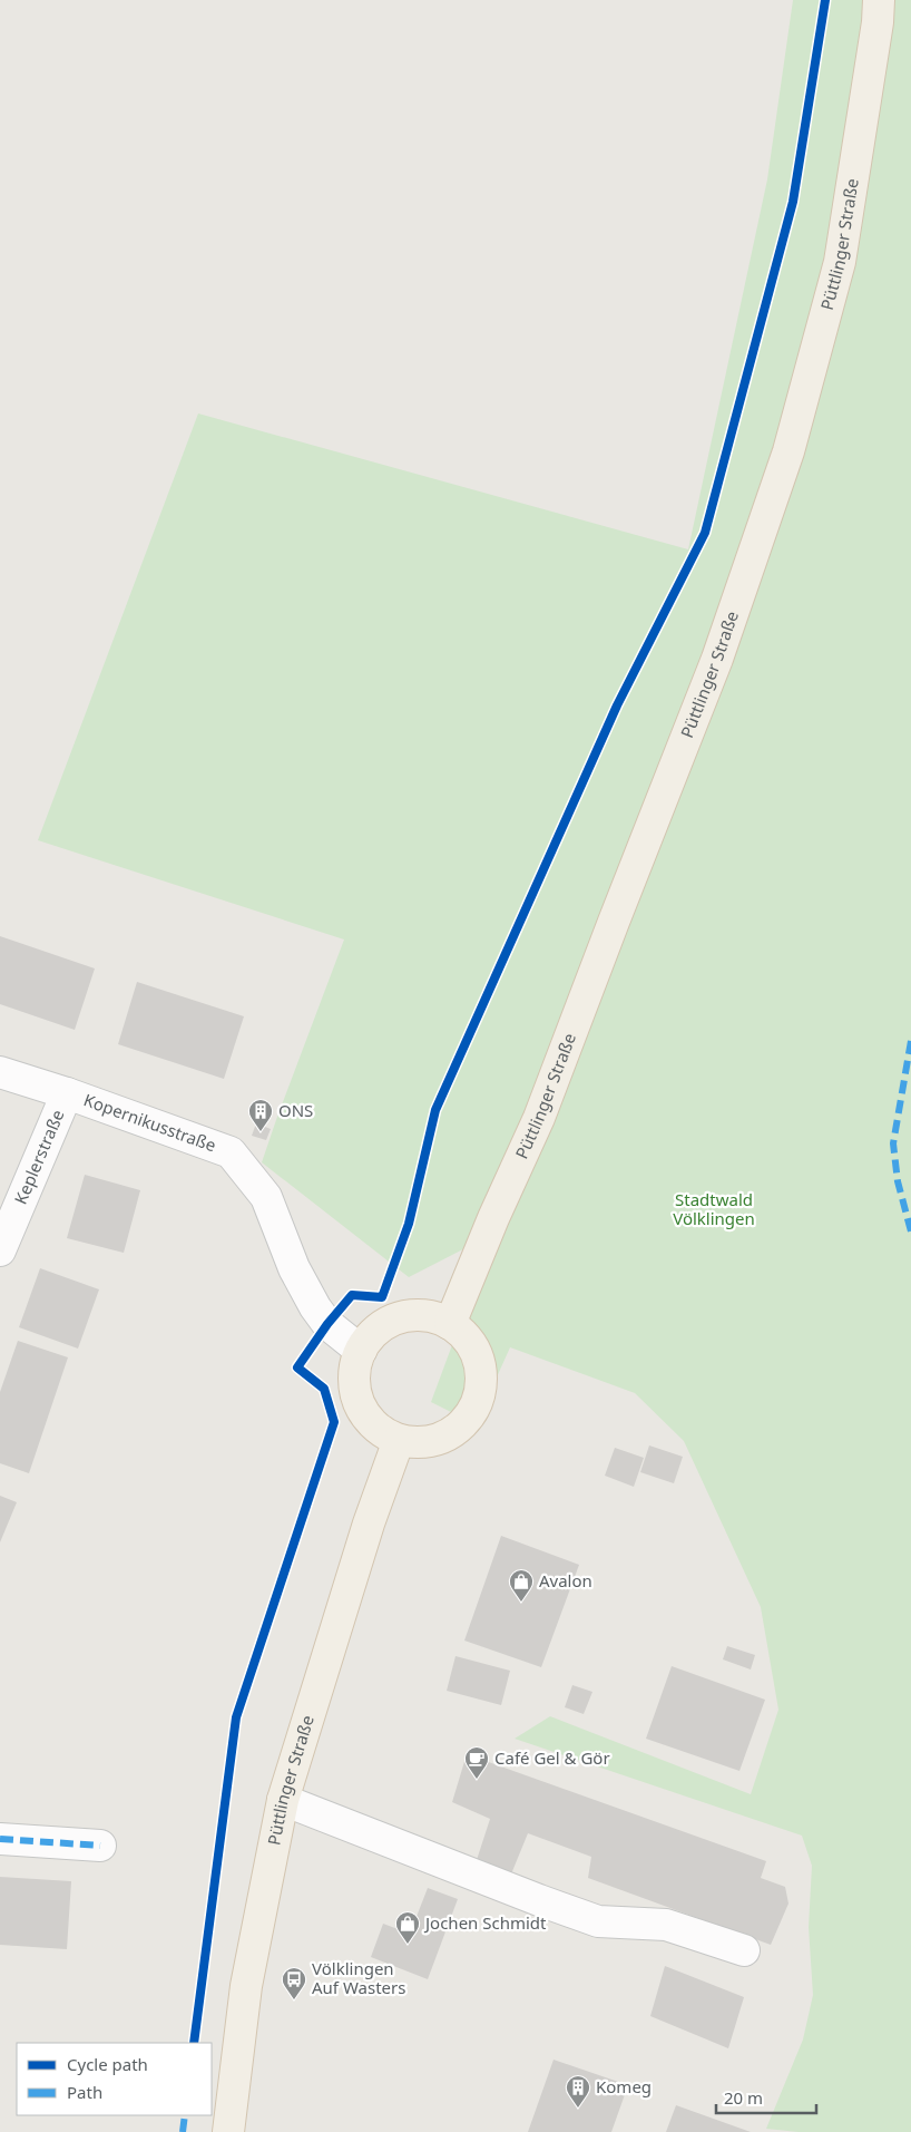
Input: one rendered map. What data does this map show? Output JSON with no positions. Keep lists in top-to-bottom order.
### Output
{
  "streets": {
    "main road": ["Püttlinger Straße"],
    "street": ["Kopernikusstraße", "Keplerstraße"]
  },
  "crossings": [
    ["Püttlinger Straße", "Kopernikusstraße"],
    ["Kopernikusstraße", "Keplerstraße"]
  ],
  "parks": ["Stadtwald Völklingen"],
  "places": {
    "building": ["ONS", "Komeg"],
    "shop": ["Avalon", "Jochen Schmidt"],
    "cafe": ["Café Gel & Gör"],
    "bus stop": ["Völklingen Auf Wasters"]
  },
  "legend": ["Cycle path", "Path"],
  "scale_bar": "20 m"
}
